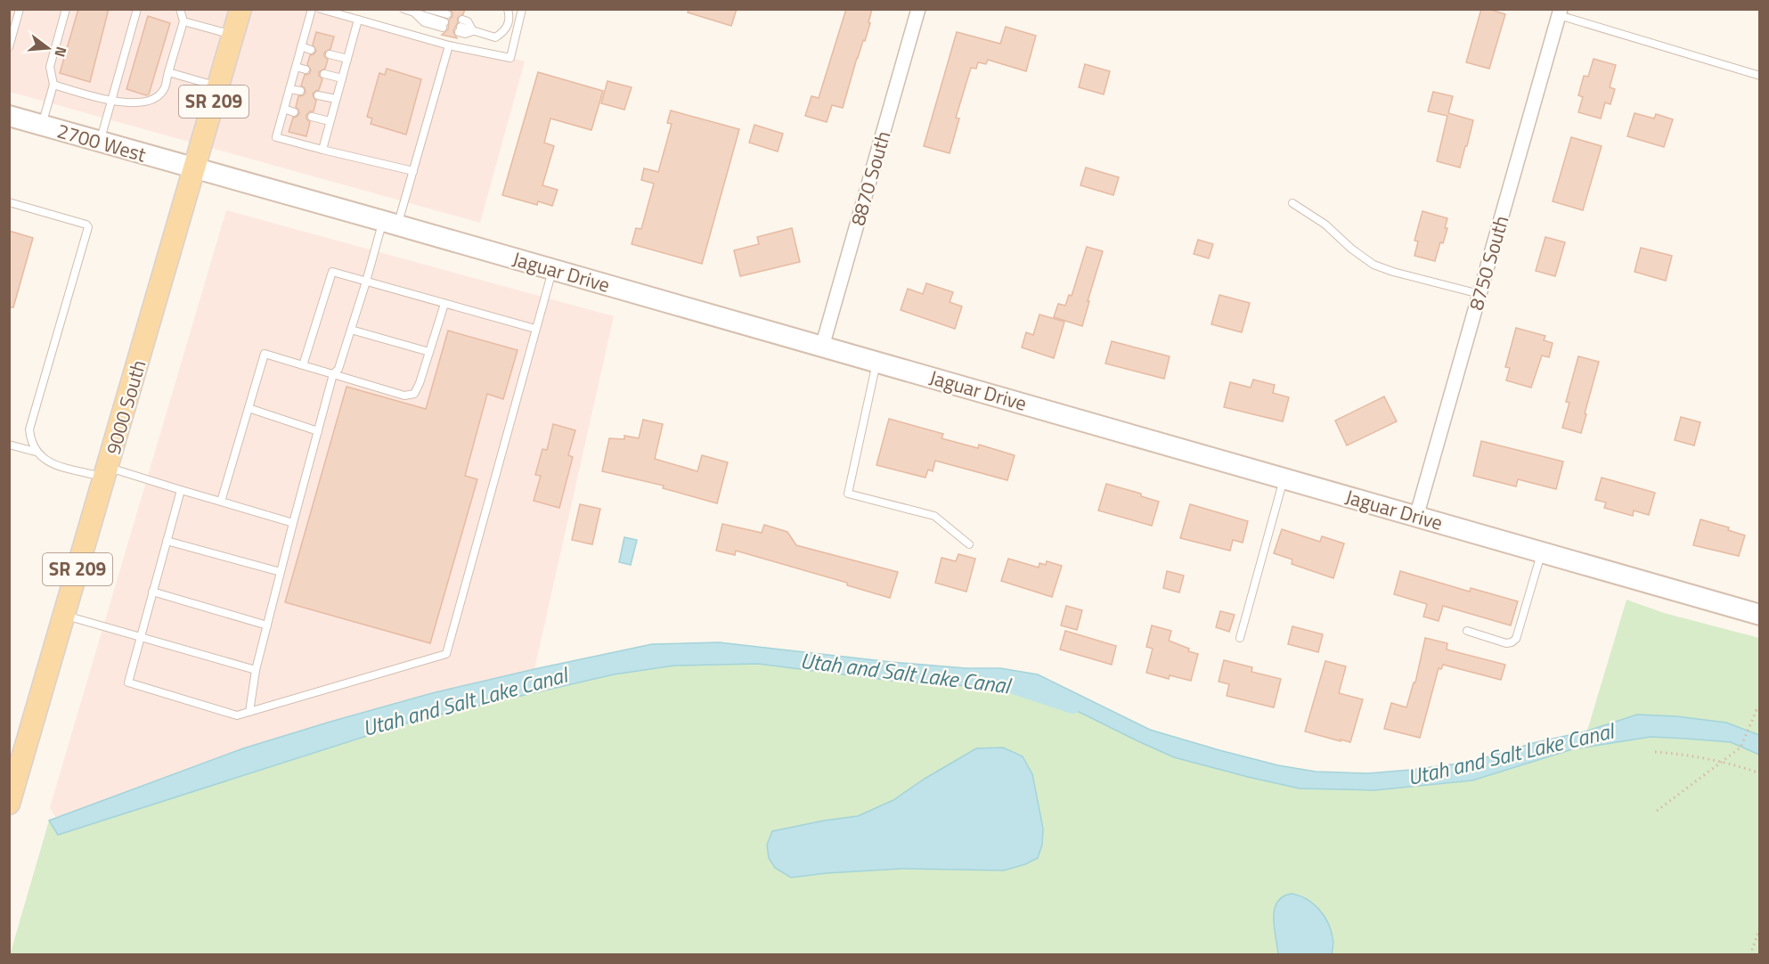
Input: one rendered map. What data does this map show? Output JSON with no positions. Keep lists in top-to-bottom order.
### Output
{
  "streets": {
    "main road": [
      "SR 209",
      "2700 West",
      "Jaguar Drive",
      "9000 South"
    ],
    "street": ["8870 South", "8750 South"]
  },
  "crossings": [
    ["2700 West", "Jaguar Drive"],
    ["2700 West", "9000 South"],
    ["8870 South", "Jaguar Drive"],
    ["8750 South", "Jaguar Drive"],
    ["Jaguar Drive", "9000 South"]
  ],
  "water": ["Utah and Salt Lake Canal"],
  "north": "right"
}
